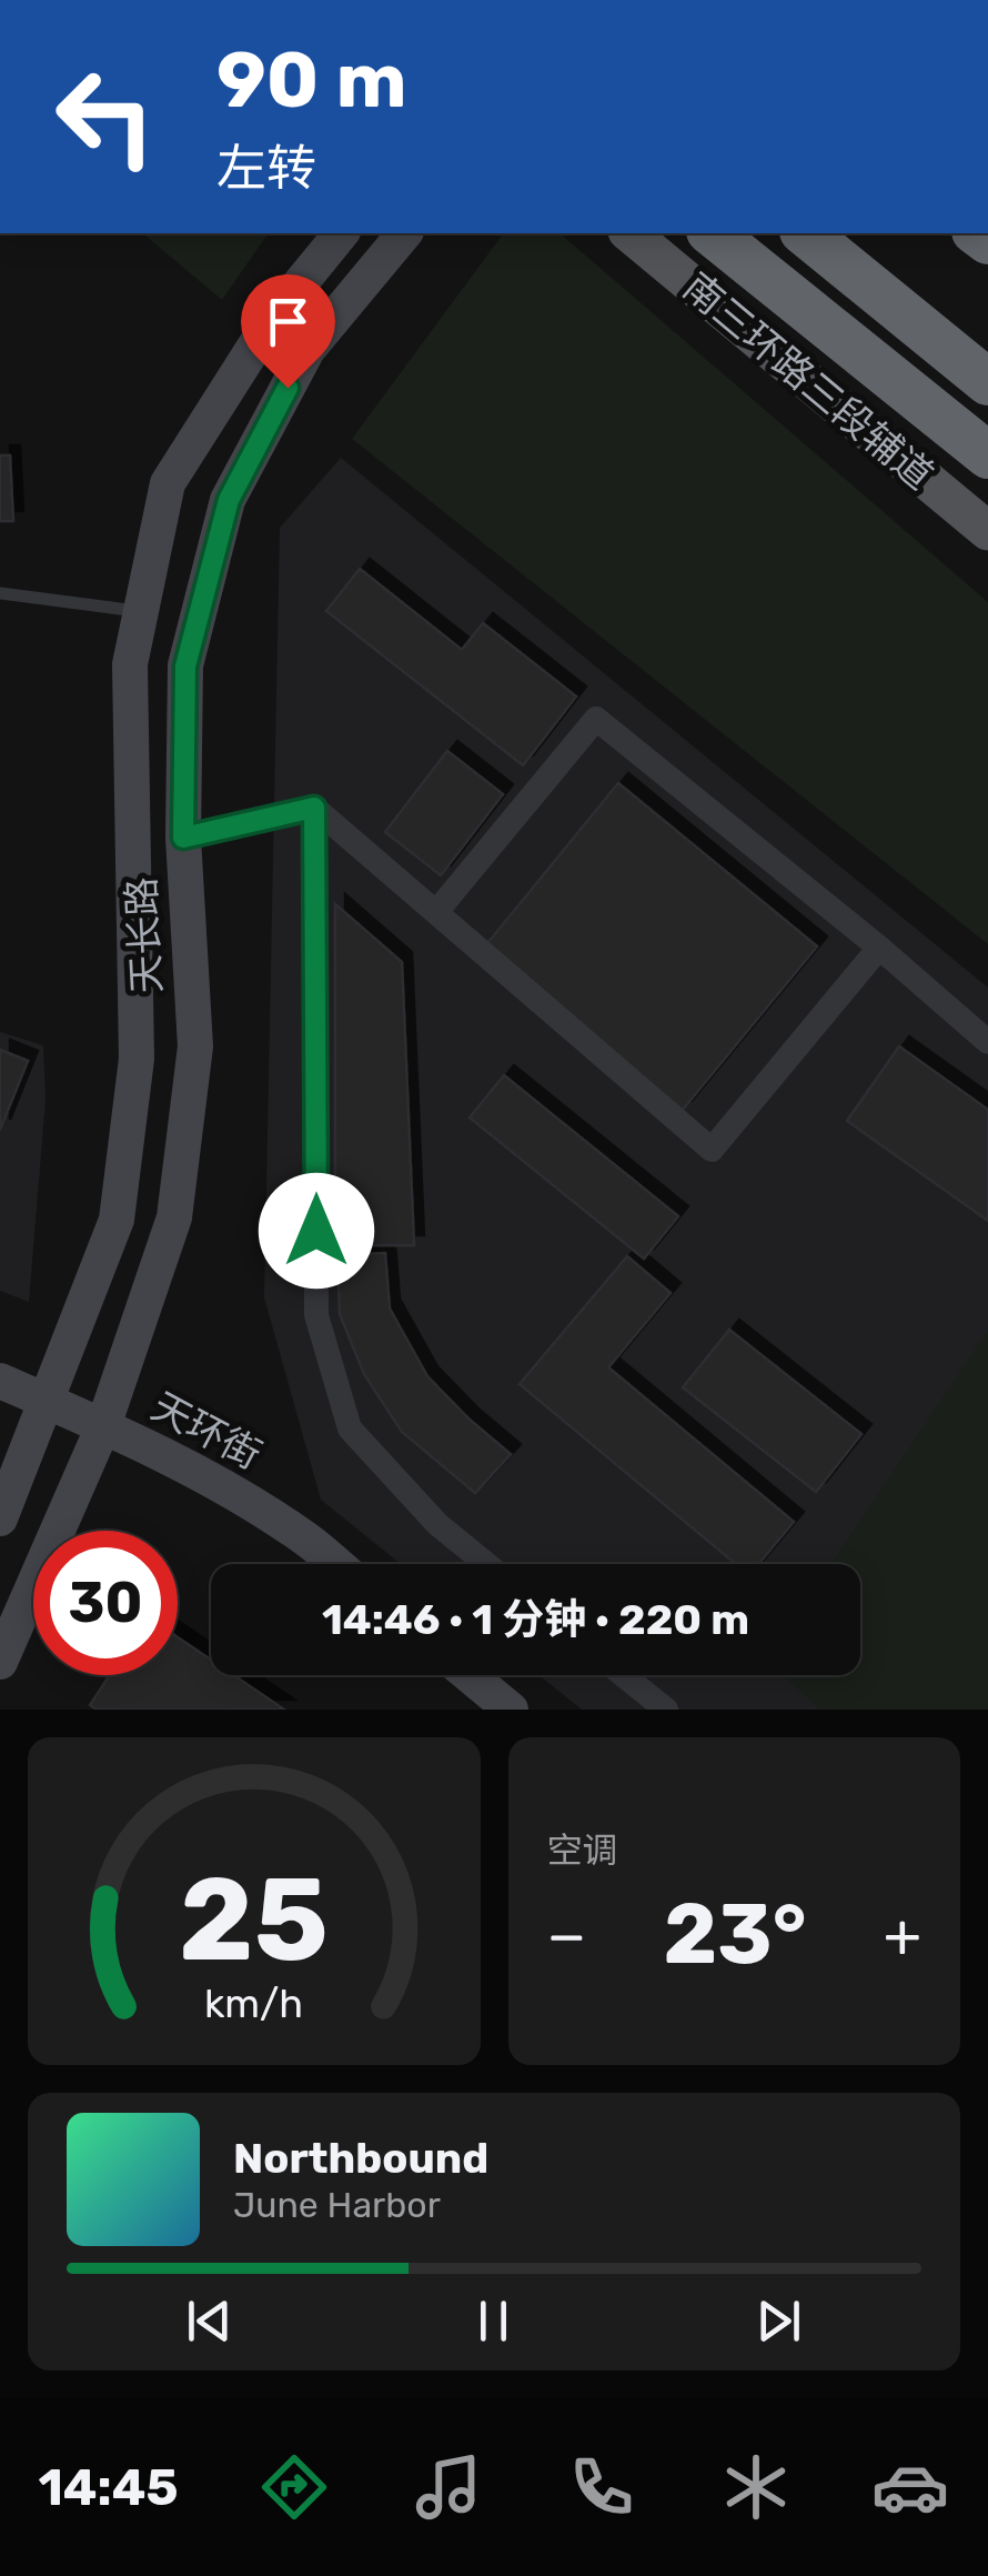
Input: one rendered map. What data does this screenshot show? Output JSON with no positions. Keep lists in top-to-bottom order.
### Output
{
  "streets": {
    "main road": ["南三环路三段辅道"],
    "street": ["天长路", "天环街"]
  },
  "crossings": [
    ["天长路", "天环街"]
  ],
  "page": {
    "turn": ["90 m", "左转"],
    "limit": "30",
    "trip": "14:46 · 1 分钟 · 220 m",
    "tile": "空调",
    "heat": ["−", "23°", "+"],
    "song": ["Northbound", "June Harbor"],
    "tabs": "14:45",
    "gauge": ["25", "km/h"]
  }
}
